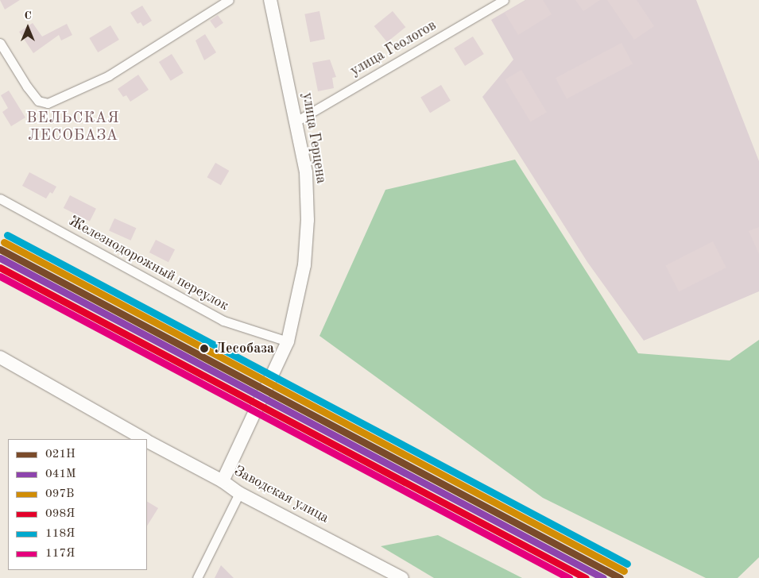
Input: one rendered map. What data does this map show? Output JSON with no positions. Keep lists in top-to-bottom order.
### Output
{
  "streets": {
    "street": [
      "улица Геологов",
      "улица Герцена",
      "Железнодорожный переулок",
      "Заводская улица"
    ]
  },
  "crossings": [
    ["улица Геологов", "улица Герцена"],
    ["улица Герцена", "Железнодорожный переулок"],
    ["улица Герцена", "Заводская улица"]
  ],
  "districts": ["ВЕЛЬСКАЯ ЛЕСОБАЗА"],
  "places": ["Лесобаза"],
  "lines": [
    "transit line 118Я",
    "transit line 097В",
    "transit line 021Н",
    "transit line 041М",
    "transit line 098Я",
    "transit line 117Я"
  ],
  "legend": [
    "021Н",
    "041М",
    "097В",
    "098Я",
    "118Я",
    "117Я"
  ],
  "north": "top"
}
